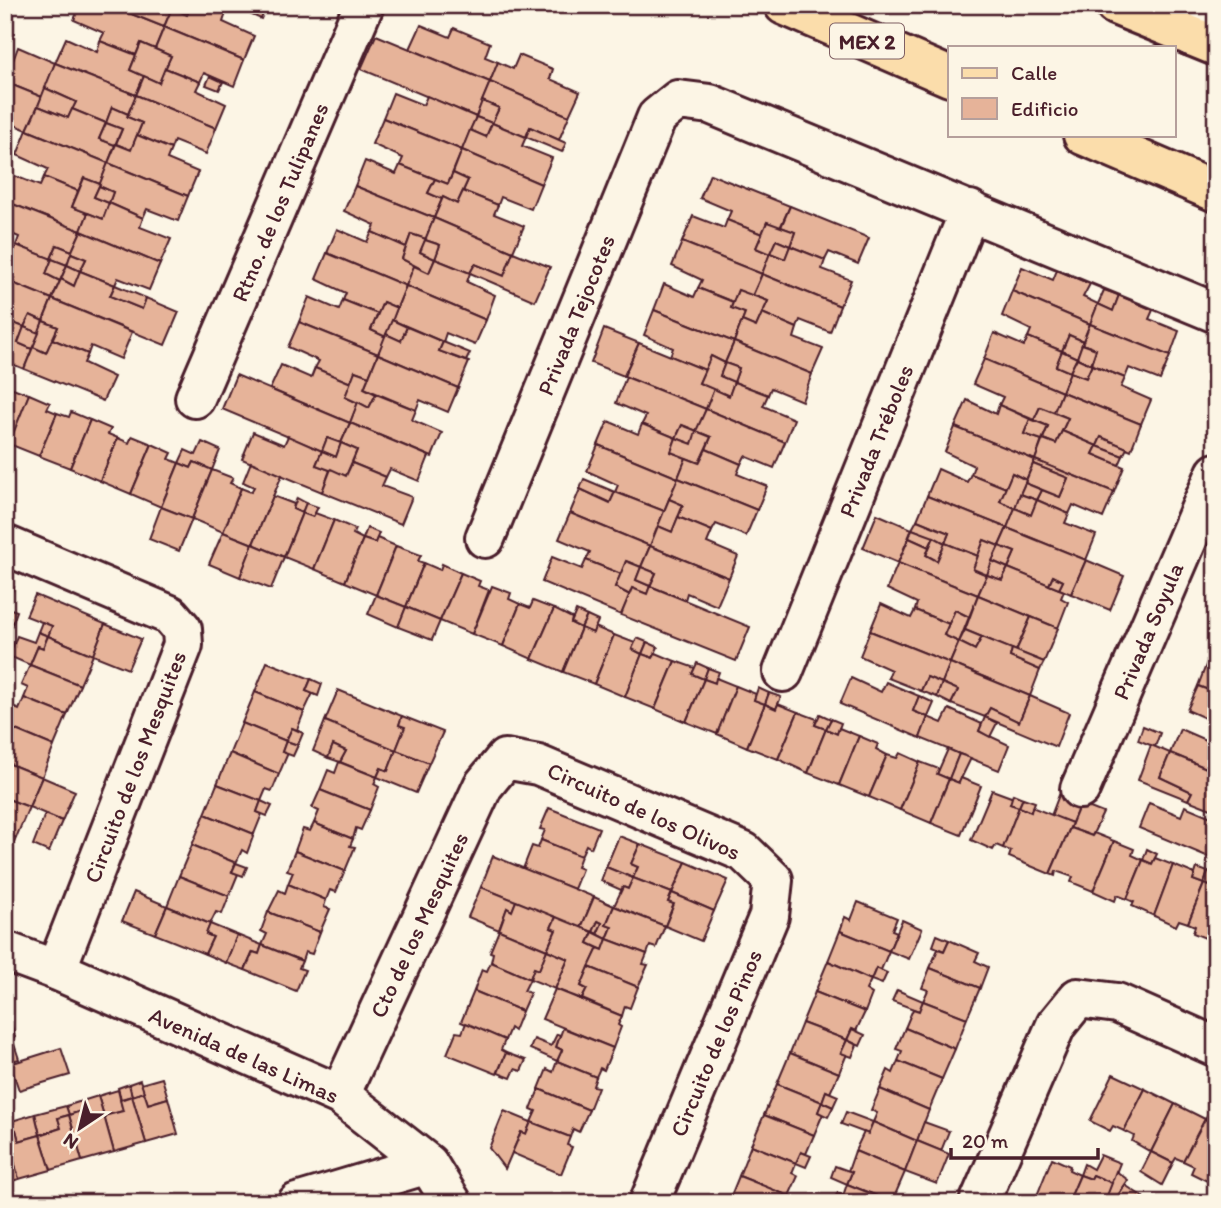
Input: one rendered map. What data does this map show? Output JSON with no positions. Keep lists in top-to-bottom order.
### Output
{
  "streets": {
    "main road": ["MEX 2"],
    "street": [
      "Rtno. de los Tulipanes",
      "Privada Tejocotes",
      "Privada Tréboles",
      "Privada Soyula",
      "Circuito de los Mesquites",
      "Circuito de los Olivos",
      "Cto de los Mesquites",
      "Circuito de los Pinos",
      "Avenida de las Limas"
    ]
  },
  "crossings": [
    ["Privada Tejocotes", "Privada Tréboles"],
    ["Circuito de los Mesquites", "Avenida de las Limas"],
    ["Circuito de los Olivos", "Cto de los Mesquites"],
    ["Circuito de los Olivos", "Circuito de los Pinos"],
    ["Cto de los Mesquites", "Avenida de las Limas"]
  ],
  "legend": ["Calle", "Edificio"],
  "scale_bar": "20 m",
  "north": "bottom left"
}
